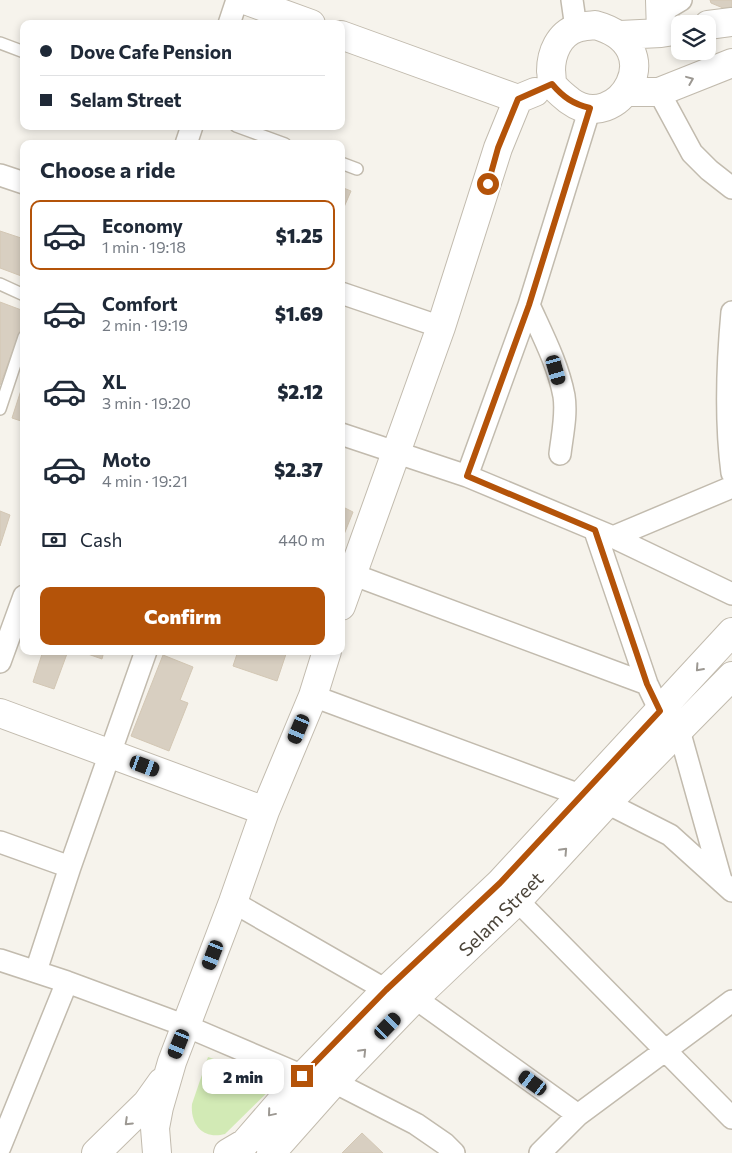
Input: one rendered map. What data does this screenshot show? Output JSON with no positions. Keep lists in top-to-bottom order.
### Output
{
  "streets": {
    "street": ["Selam Street"]
  },
  "page": {
    "banner": ["Dove Cafe Pension", "Selam Street"],
    "heading": "Choose a ride",
    "list": [
      {
        "name": "Economy",
        "note": "1 min · 19:18",
        "value": "$1.25"
      },
      {
        "name": "Comfort",
        "note": "2 min · 19:19",
        "value": "$1.69"
      },
      {
        "name": "XL",
        "note": "3 min · 19:20",
        "value": "$2.12"
      },
      {
        "name": "Moto",
        "note": "4 min · 19:21",
        "value": "$2.37"
      }
    ],
    "pay": ["Cash", "440 m"],
    "buttons": "Confirm",
    "bubble": "2 min"
  }
}
